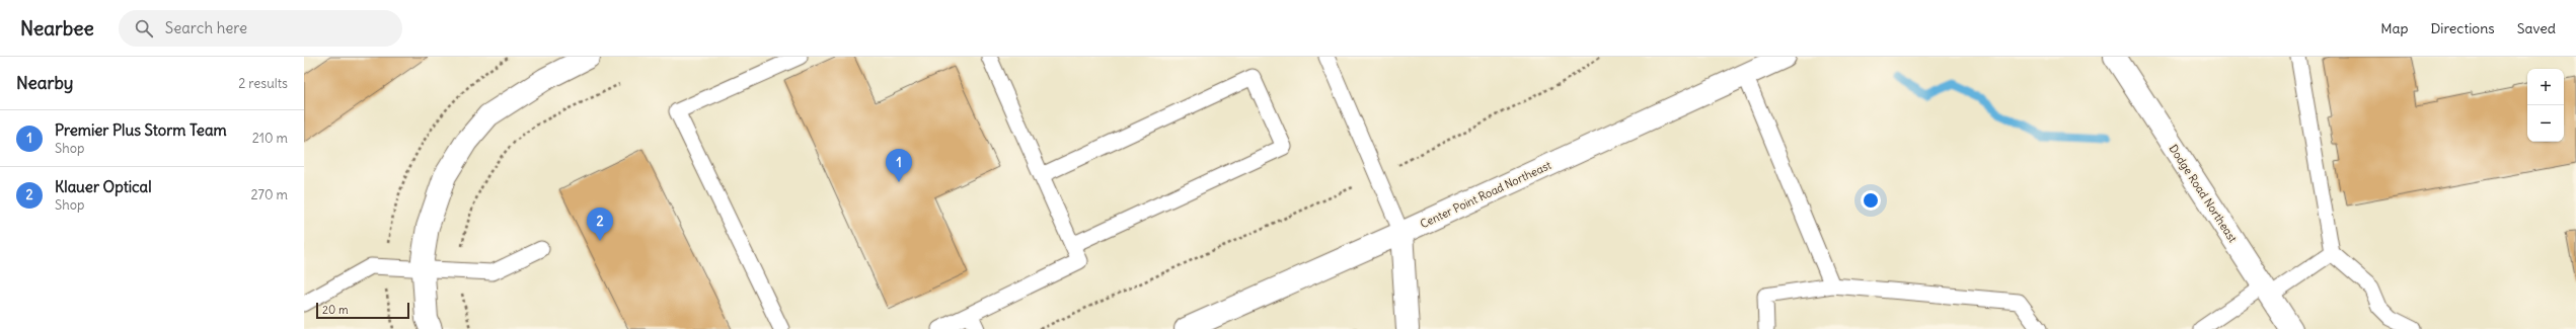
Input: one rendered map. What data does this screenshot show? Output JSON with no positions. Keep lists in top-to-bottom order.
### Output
{
  "streets": {
    "street": ["Dodge Road Northeast", "Center Point Road Northeast"]
  },
  "scale_bar": "20 m",
  "page": {
    "header": "Nearbee",
    "search": "Search here",
    "nav": ["Map", "Directions", "Saved"],
    "heading": ["Nearby", "2 results"],
    "map_buttons": ["+", "−"],
    "list": [
      {
        "mark": "1",
        "name": "Premier Plus Storm Team",
        "note": "Shop",
        "value": "210 m"
      },
      {
        "mark": "2",
        "name": "Klauer Optical",
        "note": "Shop",
        "value": "270 m"
      }
    ],
    "pins": ["1", "2"],
    "scale": "20 m"
  }
}
